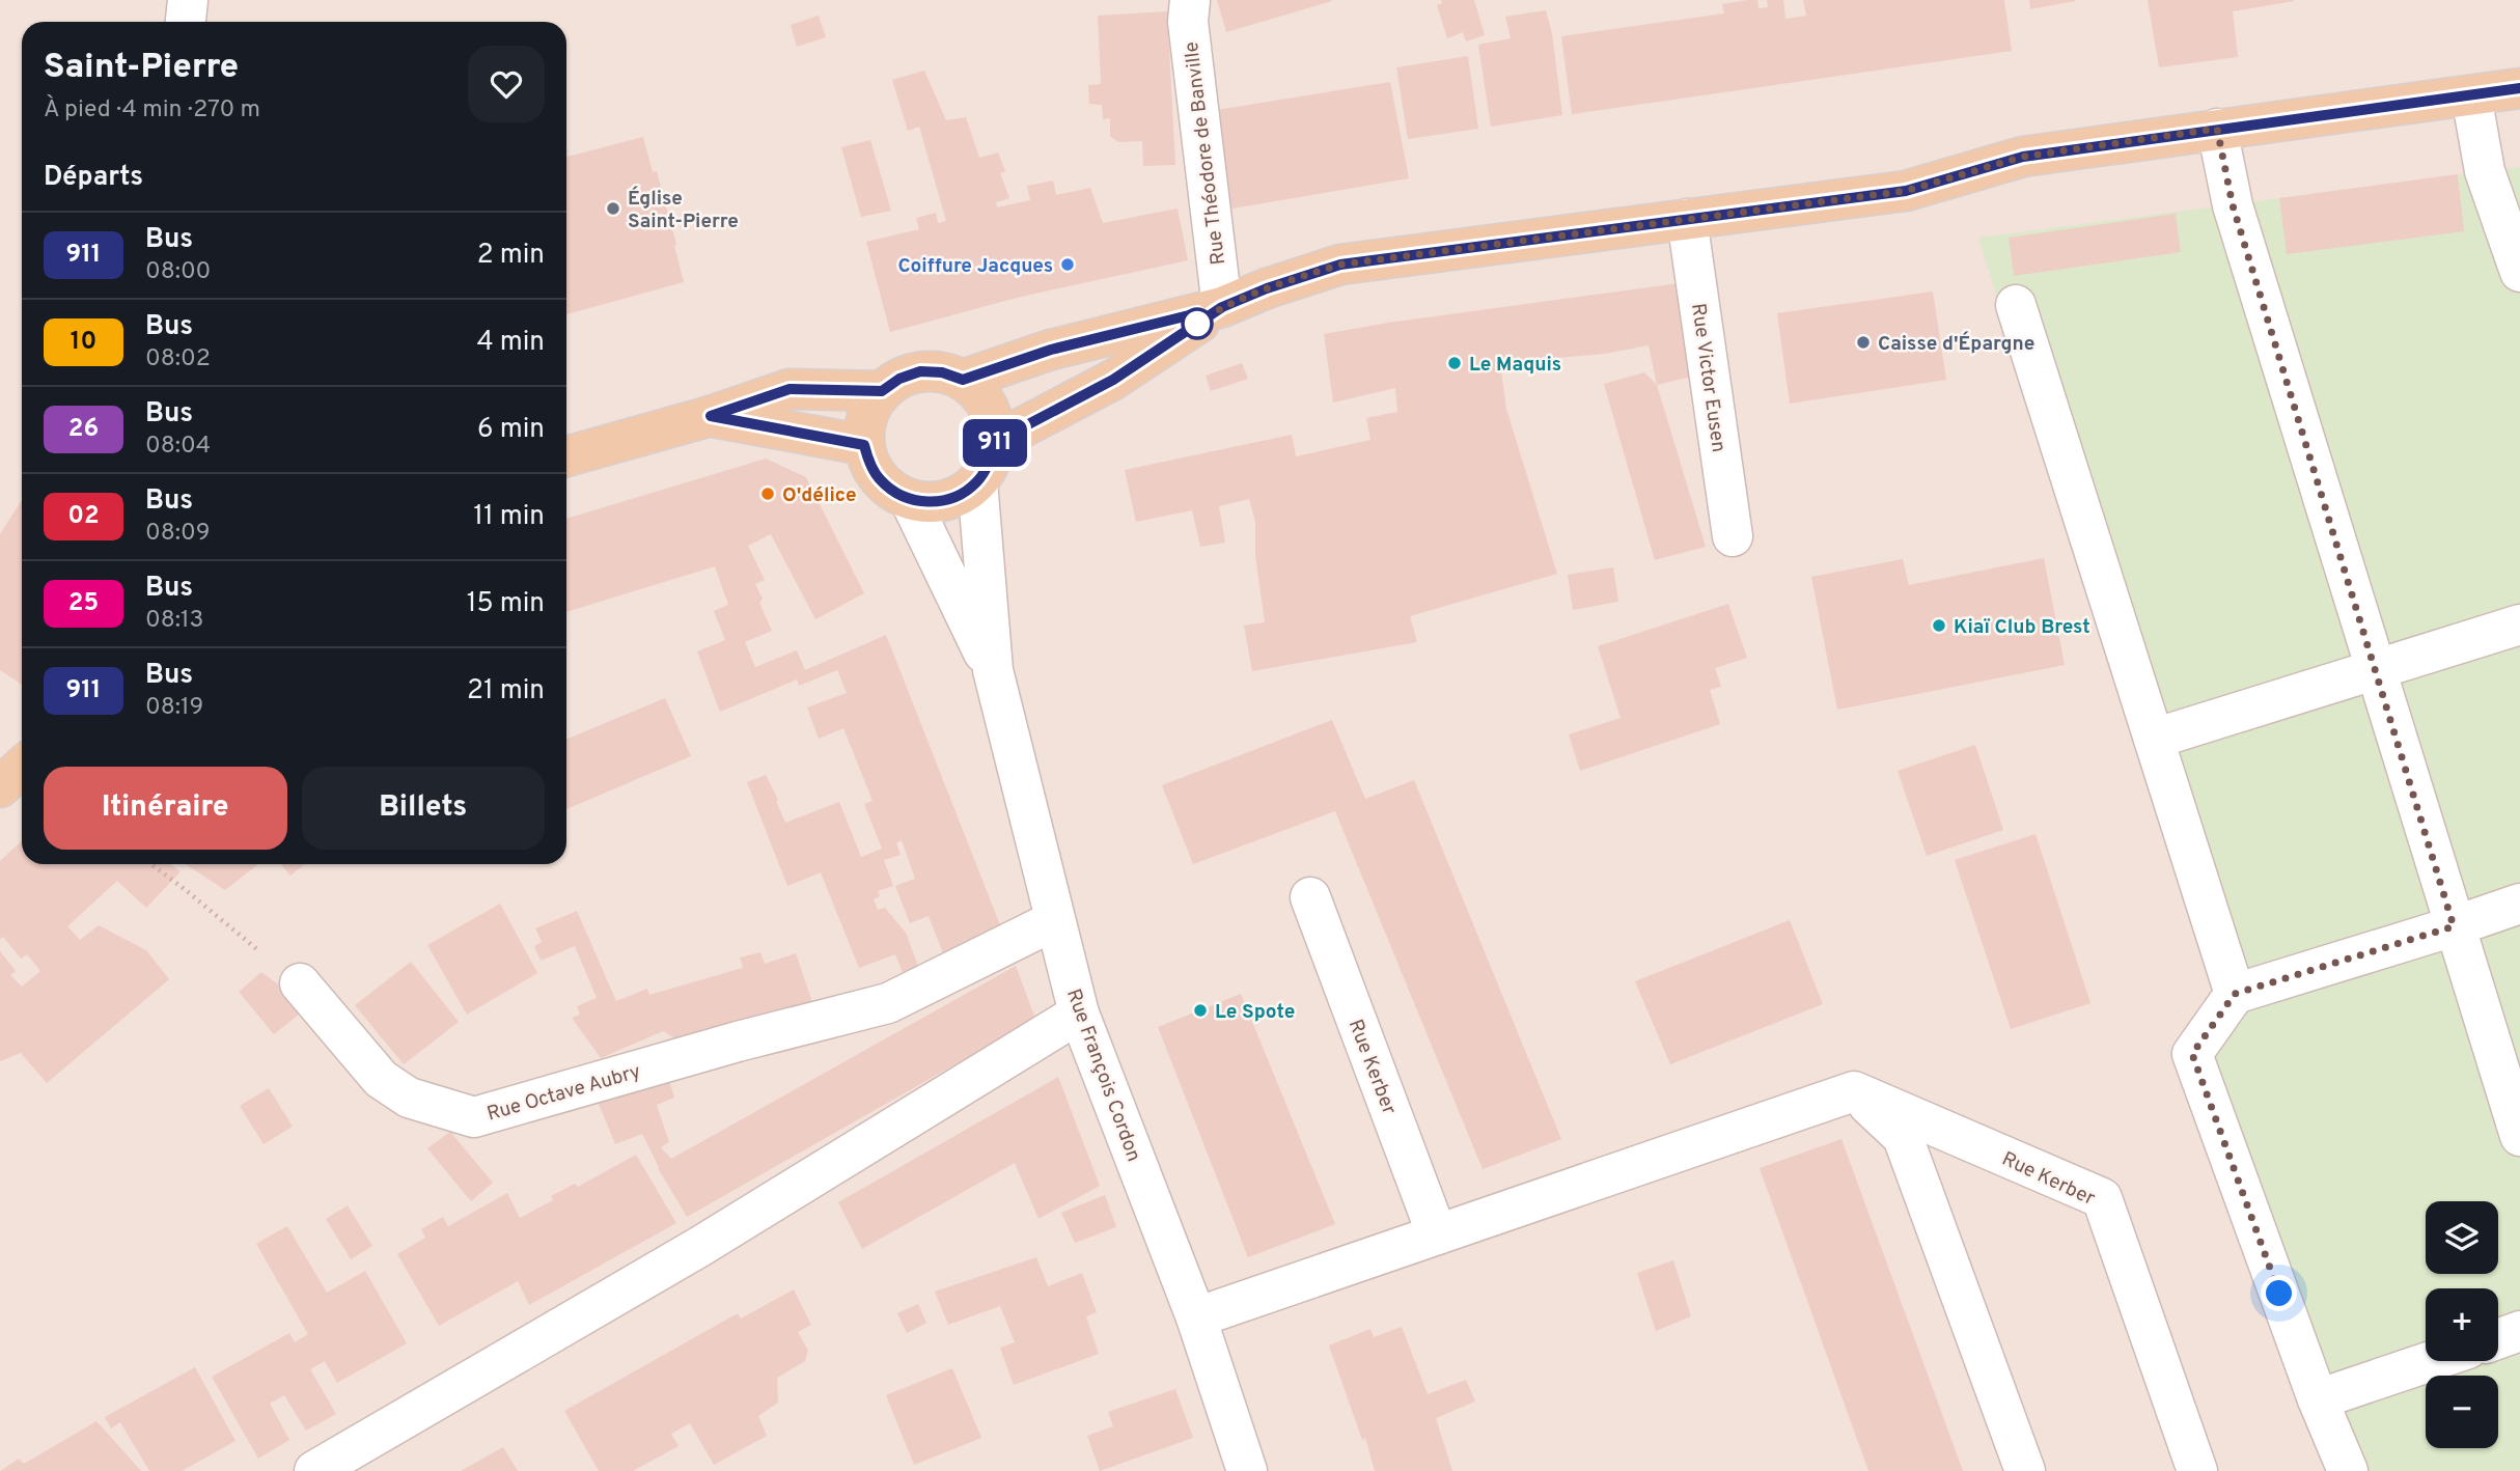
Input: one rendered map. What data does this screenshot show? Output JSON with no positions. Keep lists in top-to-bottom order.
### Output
{
  "streets": {
    "street": [
      "Rue Théodore de Banville",
      "Rue Victor Eusen",
      "Rue Kerber",
      "Rue François Cordon",
      "Rue Octave Aubry"
    ]
  },
  "crossings": [
    ["Rue François Cordon", "Rue Octave Aubry"]
  ],
  "places": [
    "Église Saint-Pierre",
    "Coiffure Jacques",
    "Caisse d'Épargne",
    "Le Maquis",
    "O'délice",
    "Kiaï Club Brest",
    "Le Spote"
  ],
  "lines": ["bus line 911"],
  "page": {
    "on_map": "911",
    "heading": [
      ["Saint-Pierre", "À pied · 4 min · 270 m"],
      "Départs"
    ],
    "list": [
      {
        "mark": "911",
        "name": "Bus",
        "note": "08:00",
        "value": "2 min"
      },
      {
        "mark": "10",
        "name": "Bus",
        "note": "08:02",
        "value": "4 min"
      },
      {
        "mark": "26",
        "name": "Bus",
        "note": "08:04",
        "value": "6 min"
      },
      {
        "mark": "02",
        "name": "Bus",
        "note": "08:09",
        "value": "11 min"
      },
      {
        "mark": "25",
        "name": "Bus",
        "note": "08:13",
        "value": "15 min"
      },
      {
        "mark": "911",
        "name": "Bus",
        "note": "08:19",
        "value": "21 min"
      }
    ],
    "buttons": ["Itinéraire", "Billets"],
    "map_buttons": ["+", "−"]
  }
}
